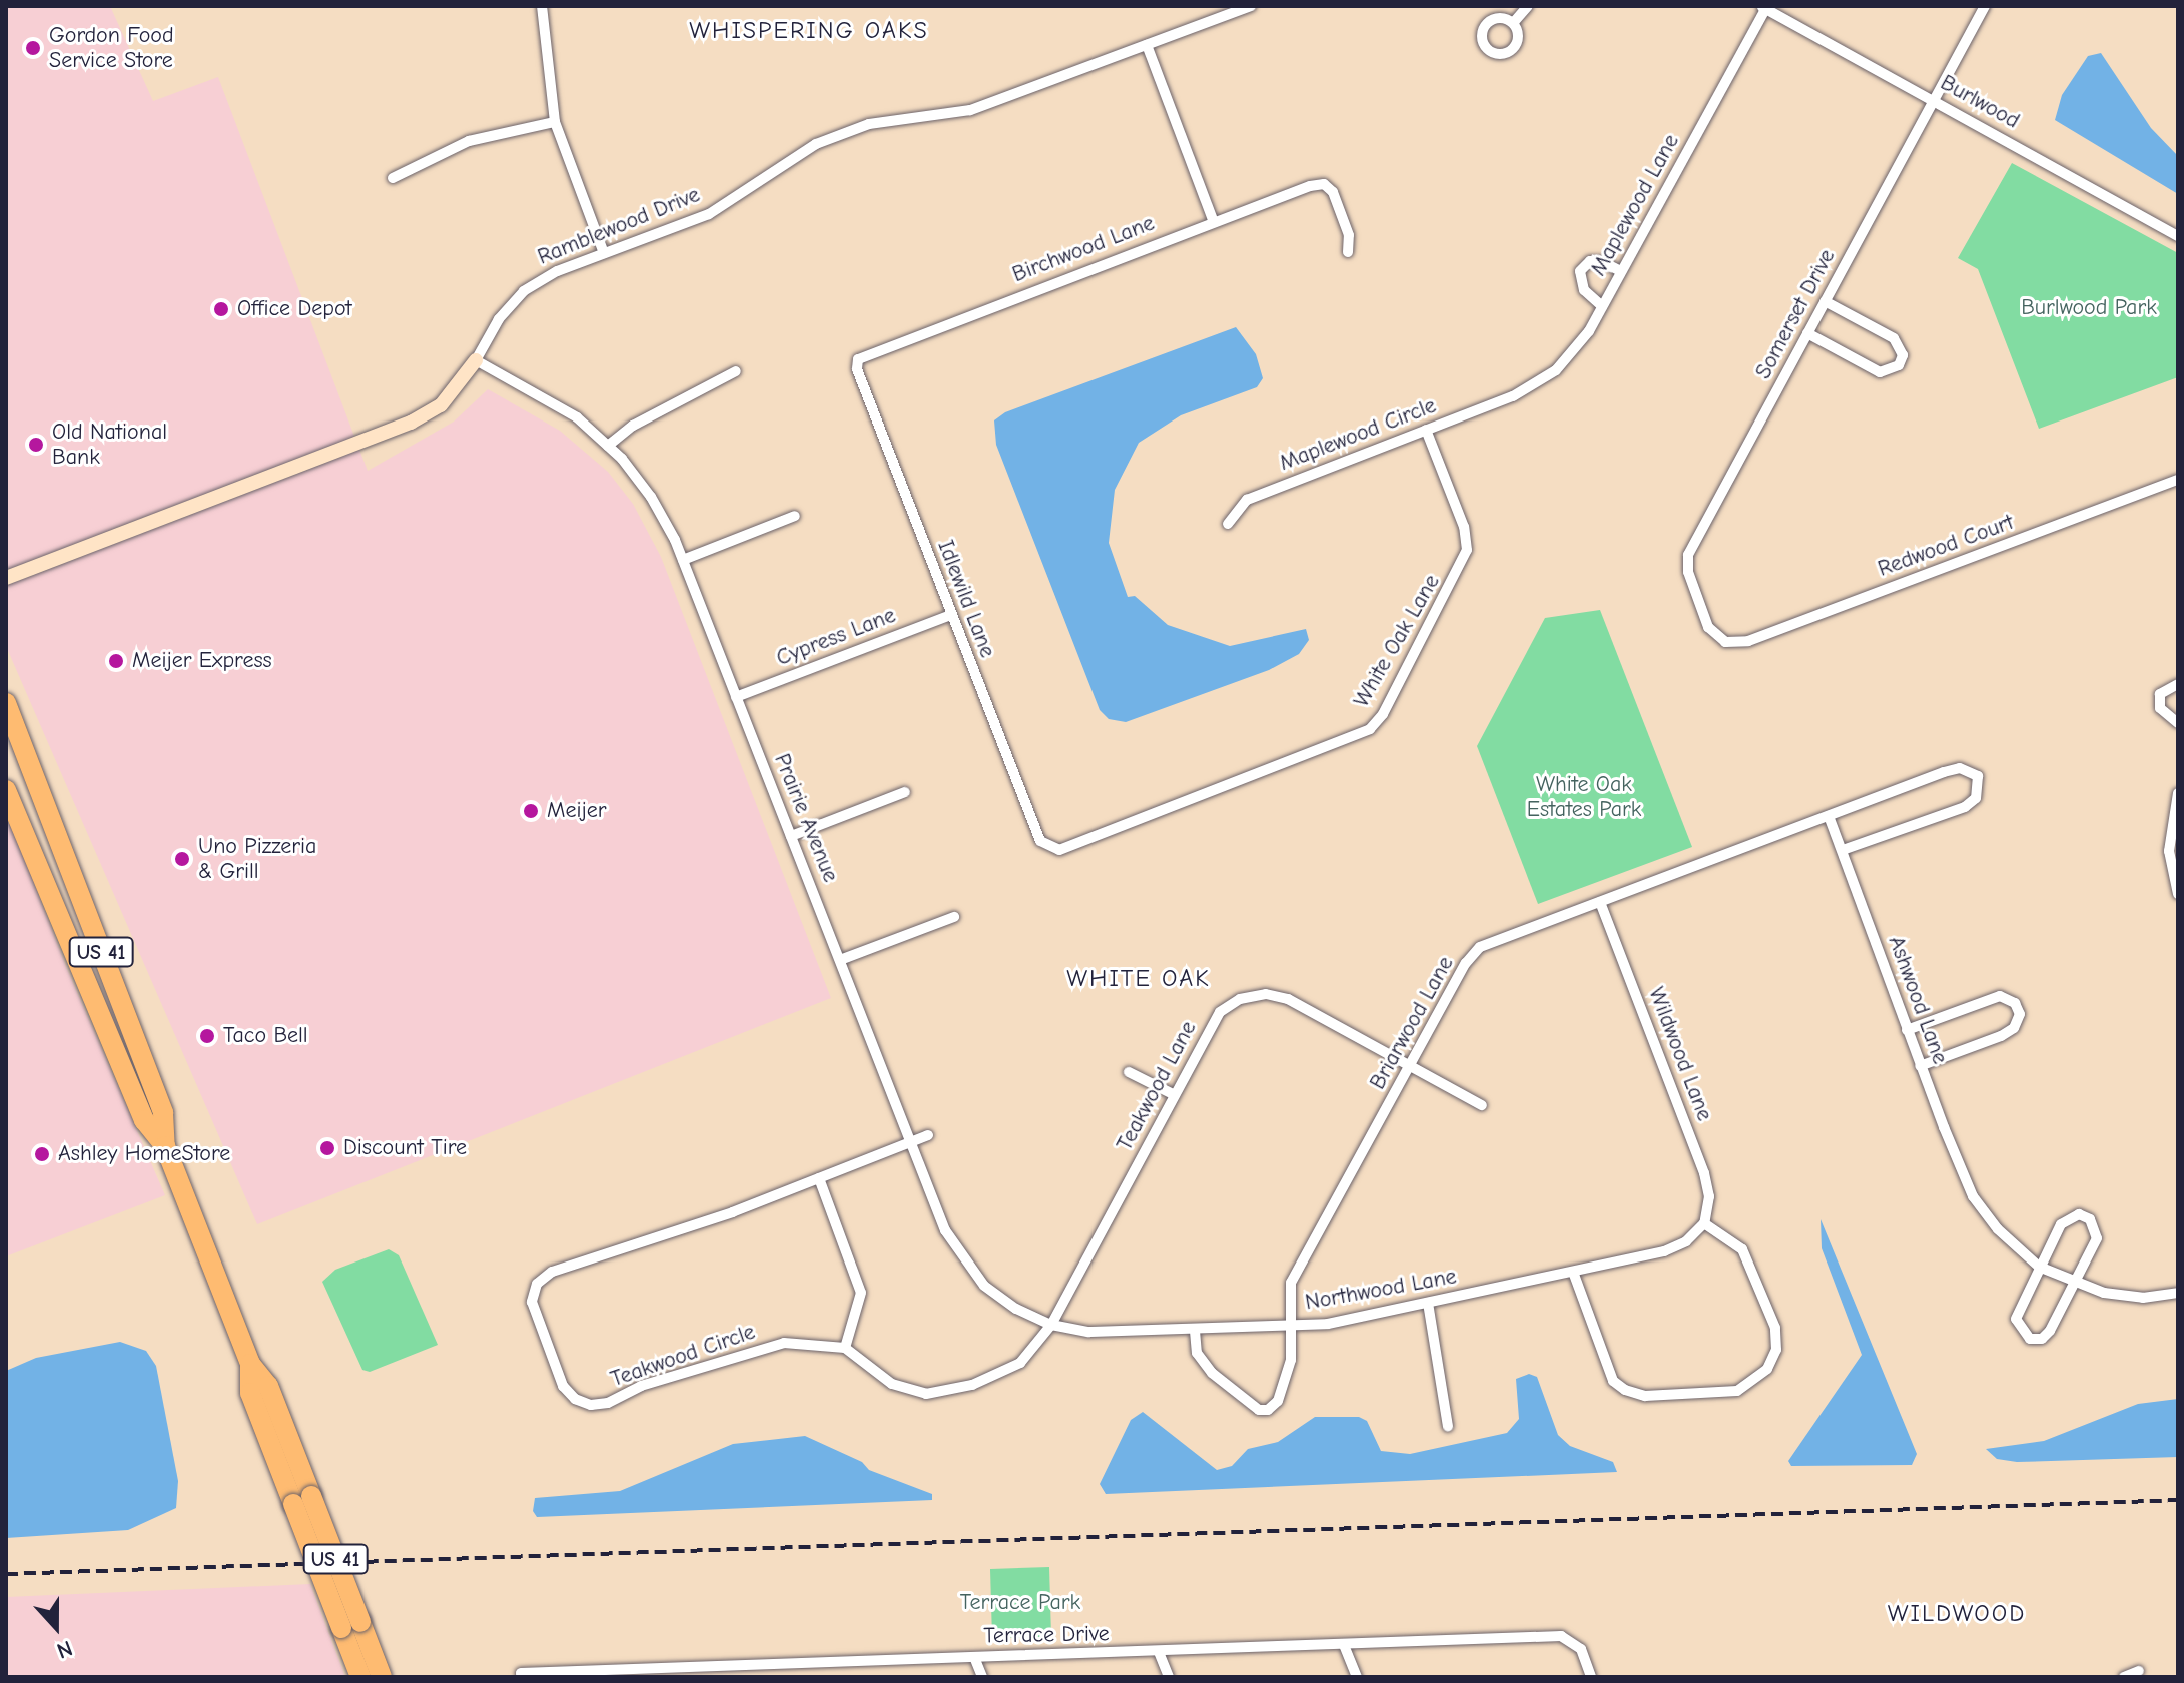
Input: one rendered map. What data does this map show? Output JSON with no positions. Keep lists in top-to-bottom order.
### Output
{
  "streets": {
    "highway": ["US 41"],
    "street": [
      "Burlwood",
      "Maplewood Lane",
      "Ramblewood Drive",
      "Birchwood Lane",
      "Somerset Drive",
      "Maplewood Circle",
      "Redwood Court",
      "Idlewild Lane",
      "Cypress Lane",
      "White Oak Lane",
      "Prairie Avenue",
      "Ashwood Lane",
      "Briarwood Lane",
      "Wildwood Lane",
      "Teakwood Lane",
      "Northwood Lane",
      "Teakwood Circle",
      "Terrace Drive"
    ]
  },
  "crossings": [
    ["Burlwood", "Maplewood Lane"],
    ["Burlwood", "Somerset Drive"],
    ["Maplewood Lane", "Maplewood Circle"],
    ["Ramblewood Drive", "Prairie Avenue"],
    ["Birchwood Lane", "Idlewild Lane"],
    ["Somerset Drive", "Redwood Court"],
    ["Maplewood Circle", "White Oak Lane"],
    ["Idlewild Lane", "Cypress Lane"],
    ["Idlewild Lane", "White Oak Lane"],
    ["Cypress Lane", "Prairie Avenue"],
    ["Prairie Avenue", "Teakwood Lane"],
    ["Prairie Avenue", "Northwood Lane"],
    ["Prairie Avenue", "Teakwood Circle"],
    ["Ashwood Lane", "Briarwood Lane"],
    ["Briarwood Lane", "Wildwood Lane"],
    ["Briarwood Lane", "Teakwood Lane"],
    ["Briarwood Lane", "Northwood Lane"],
    ["Wildwood Lane", "Northwood Lane"],
    ["Teakwood Lane", "Northwood Lane"]
  ],
  "districts": ["WHISPERING OAKS", "WHITE OAK", "WILDWOOD"],
  "parks": ["Burlwood Park", "White Oak Estates Park", "Terrace Park"],
  "places": [
    "Gordon Food Service Store",
    "Office Depot",
    "Old National Bank",
    "Meijer Express",
    "Meijer",
    "Uno Pizzeria & Grill",
    "Taco Bell",
    "Discount Tire",
    "Ashley HomeStore"
  ],
  "north": "bottom"
}
